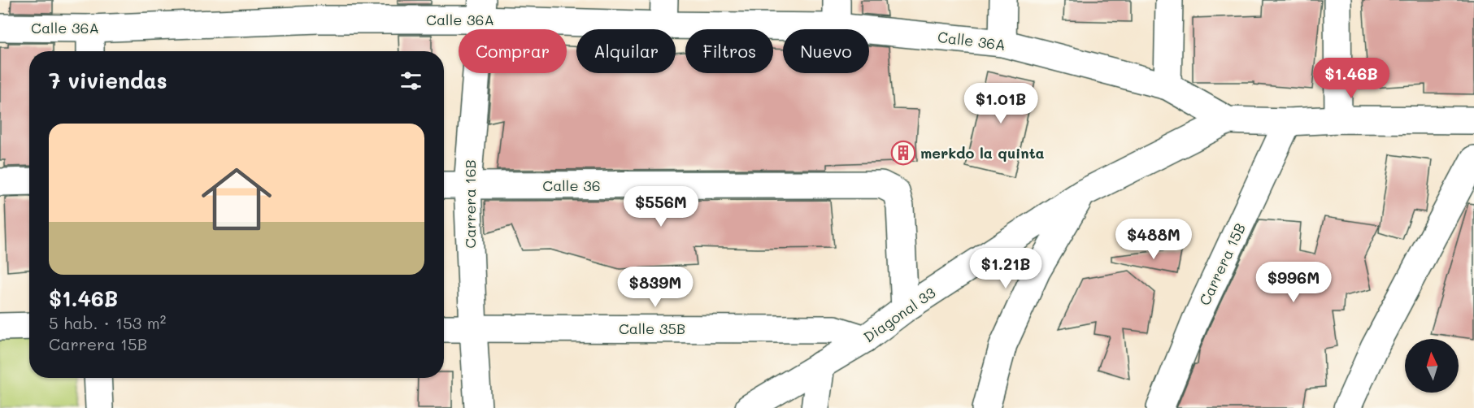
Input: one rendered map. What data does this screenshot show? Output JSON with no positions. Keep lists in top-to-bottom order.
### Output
{
  "streets": {
    "street": [
      "Calle 36A",
      "Calle 36",
      "Carrera 16B",
      "Carrera 15B",
      "Diagonal 33",
      "Calle 35B"
    ]
  },
  "crossings": [
    ["Calle 36A", "Carrera 16B"],
    ["Calle 36A", "Diagonal 33"],
    ["Calle 36", "Carrera 16B"],
    ["Calle 36", "Diagonal 33"],
    ["Carrera 16B", "Calle 35B"],
    ["Diagonal 33", "Calle 35B"]
  ],
  "places": {
    "building": ["merkdo la quinta"]
  },
  "north": "top",
  "page": {
    "chip": [
      "Comprar",
      "Alquilar",
      "Filtros",
      "Nuevo"
    ],
    "heading": "7 viviendas",
    "price": [
      "$1.46B",
      "$1.01B",
      "$556M",
      "$488M",
      "$1.21B",
      "$996M",
      "$839M"
    ],
    "list": [
      {
        "name": "$1.46B",
        "note": "5 hab. · 153 m² · Carrera 15B"
      }
    ]
  }
}
